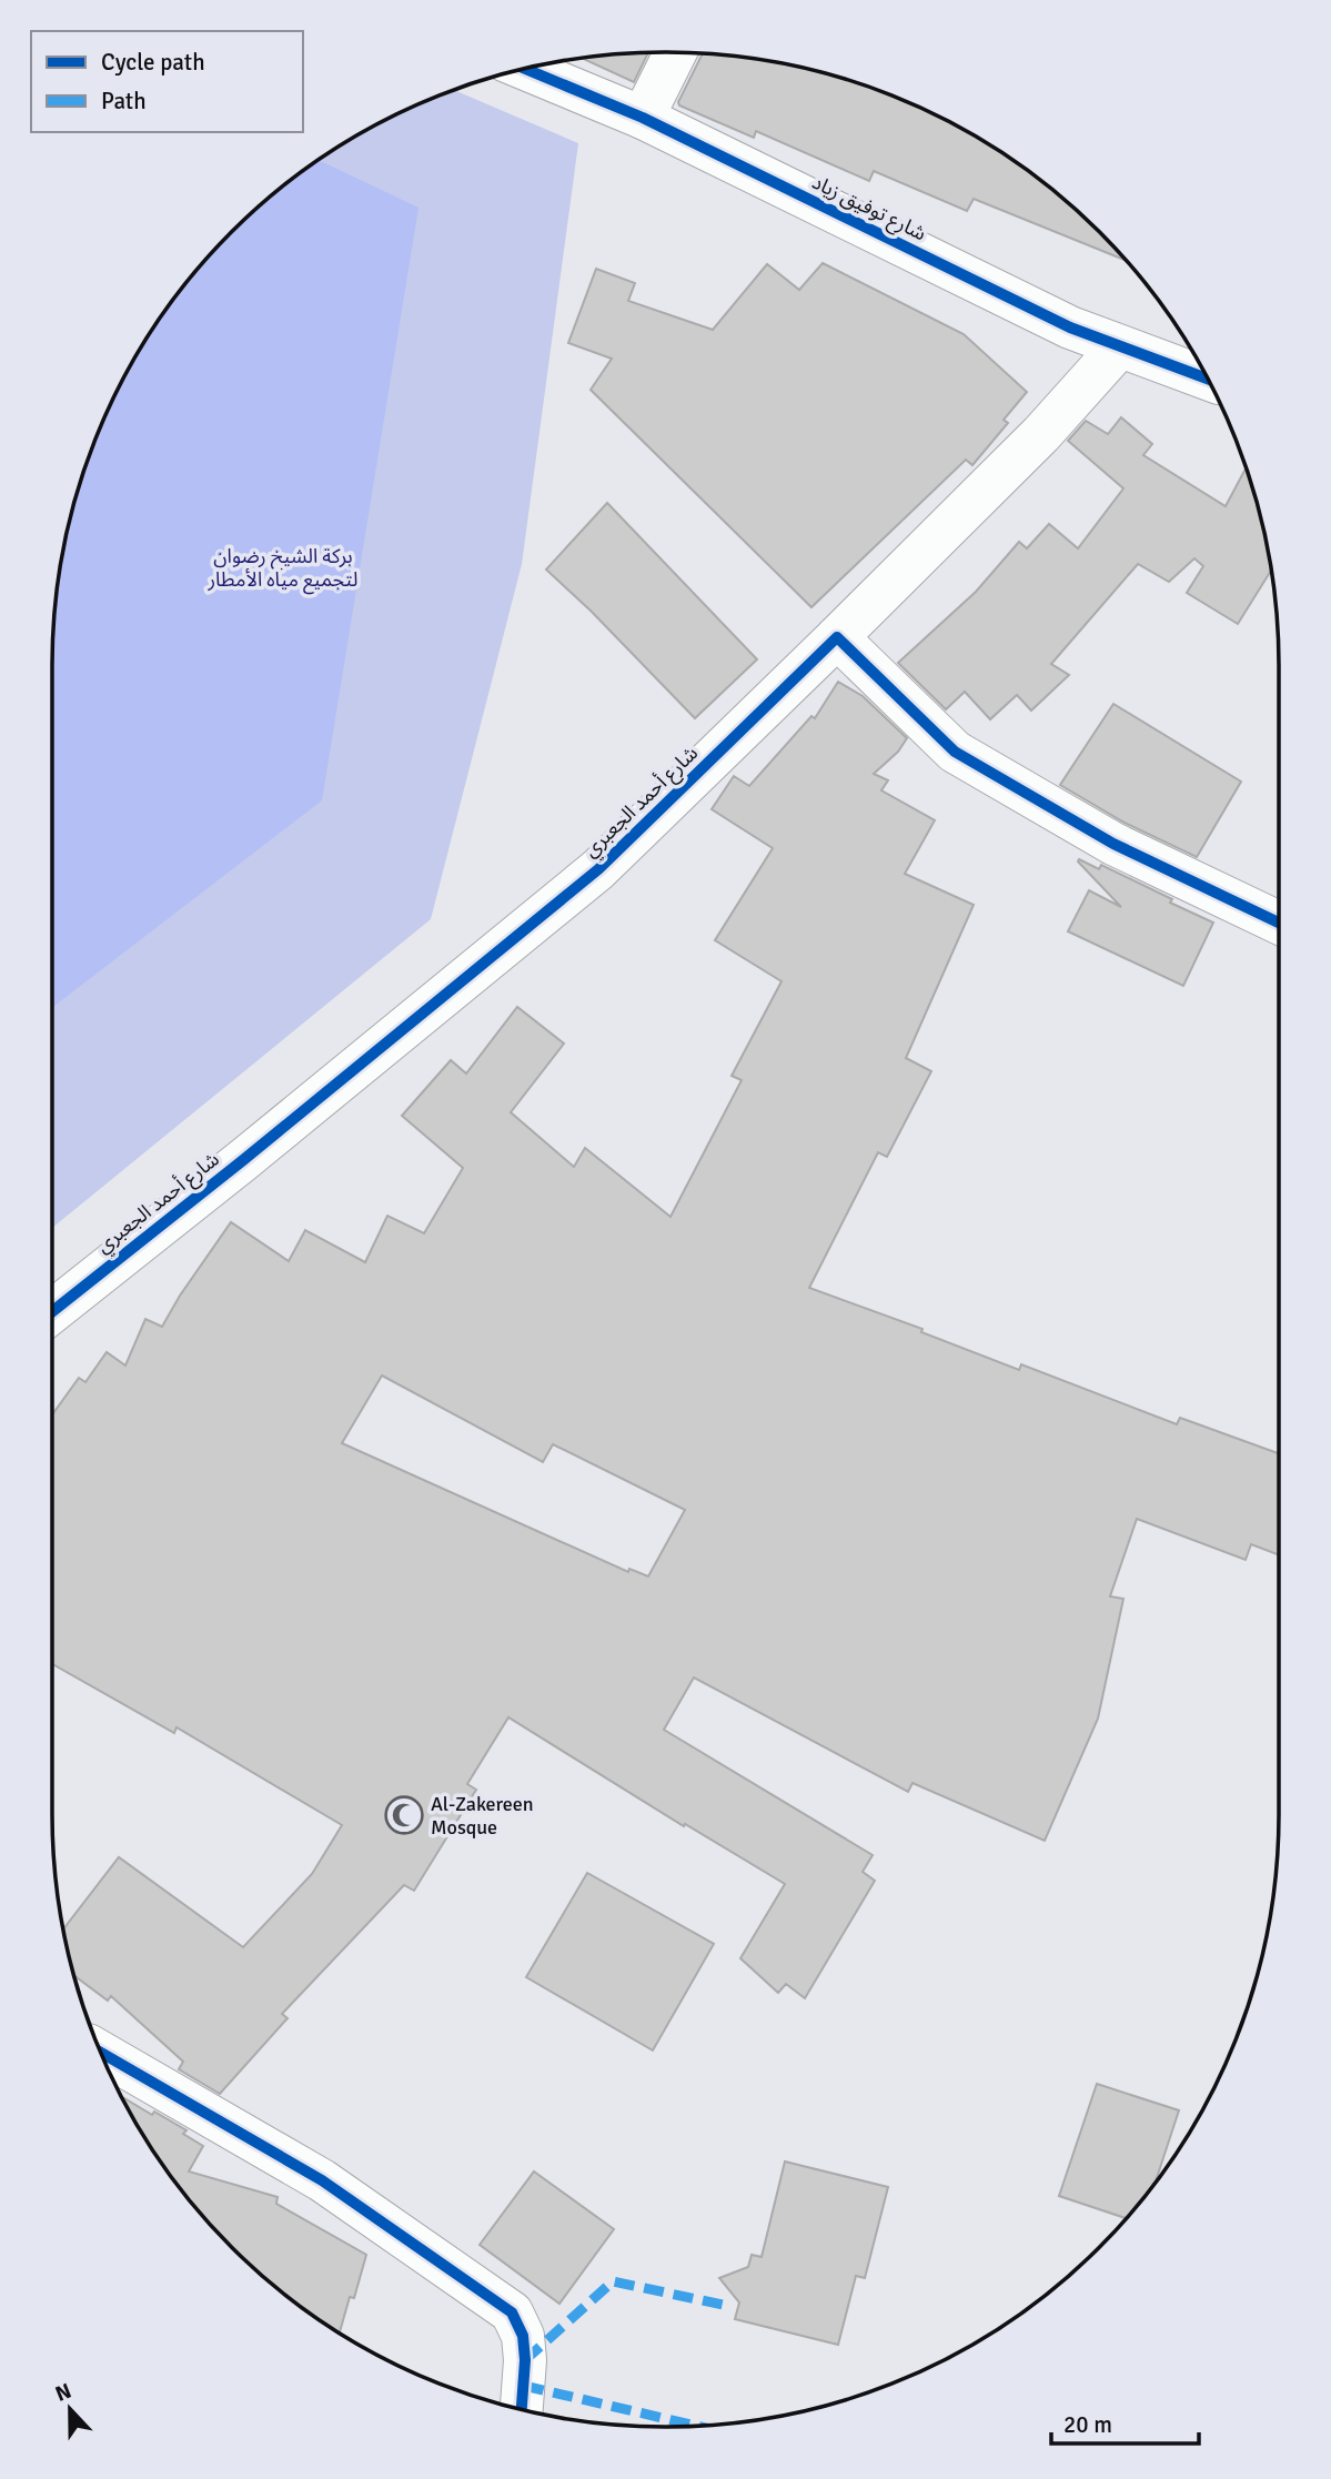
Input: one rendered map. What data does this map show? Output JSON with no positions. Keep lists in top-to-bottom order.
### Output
{
  "streets": {
    "street": ["شارع توفيق زياد", "شارع أحمد الجعبري"]
  },
  "crossings": [
    ["شارع توفيق زياد", "شارع أحمد الجعبري"]
  ],
  "parks": ["بركة الشيخ رضوان لتجميع مياه الأمطار"],
  "places": {
    "mosque": ["Al-Zakereen Mosque"]
  },
  "legend": ["Cycle path", "Path"],
  "scale_bar": "20 m",
  "north": "top"
}
